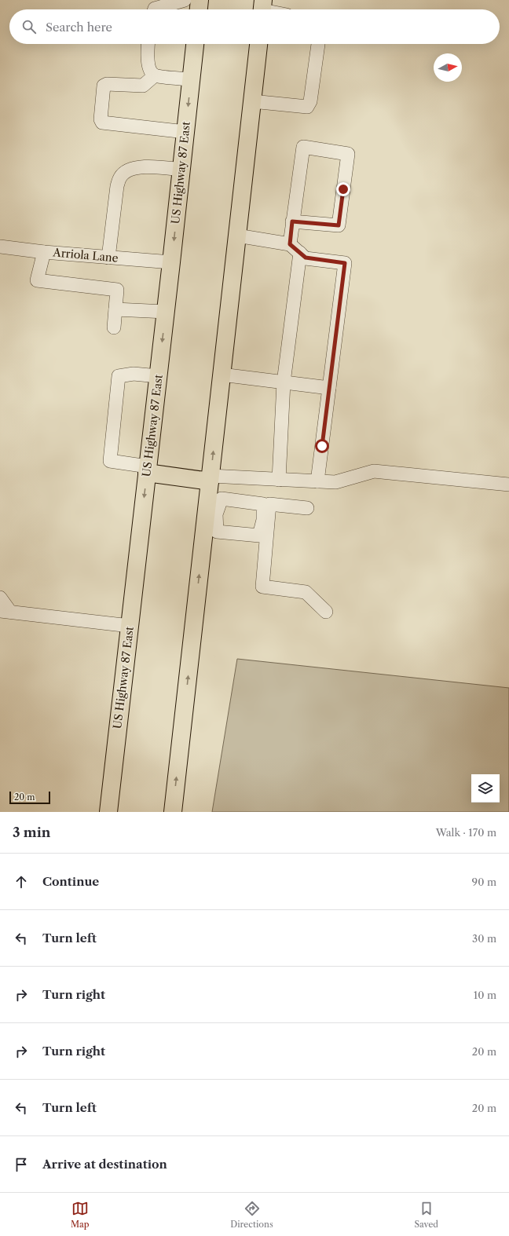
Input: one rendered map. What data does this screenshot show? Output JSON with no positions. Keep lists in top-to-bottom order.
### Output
{
  "streets": {
    "highway": ["US Highway 87 East"],
    "street": ["Arriola Lane"]
  },
  "crossings": [
    ["US Highway 87 East", "Arriola Lane"]
  ],
  "scale_bar": "20 m",
  "north": "right",
  "page": {
    "search": "Search here",
    "scale": "20 m",
    "heading": ["3 min", "Walk · 170 m"],
    "list": [
      ["Continue", "90 m"],
      ["Turn left", "30 m"],
      ["Turn right", "10 m"],
      ["Turn right", "20 m"],
      ["Turn left", "20 m"],
      "Arrive at destination"
    ],
    "nav": ["Map", "Directions", "Saved"]
  }
}
